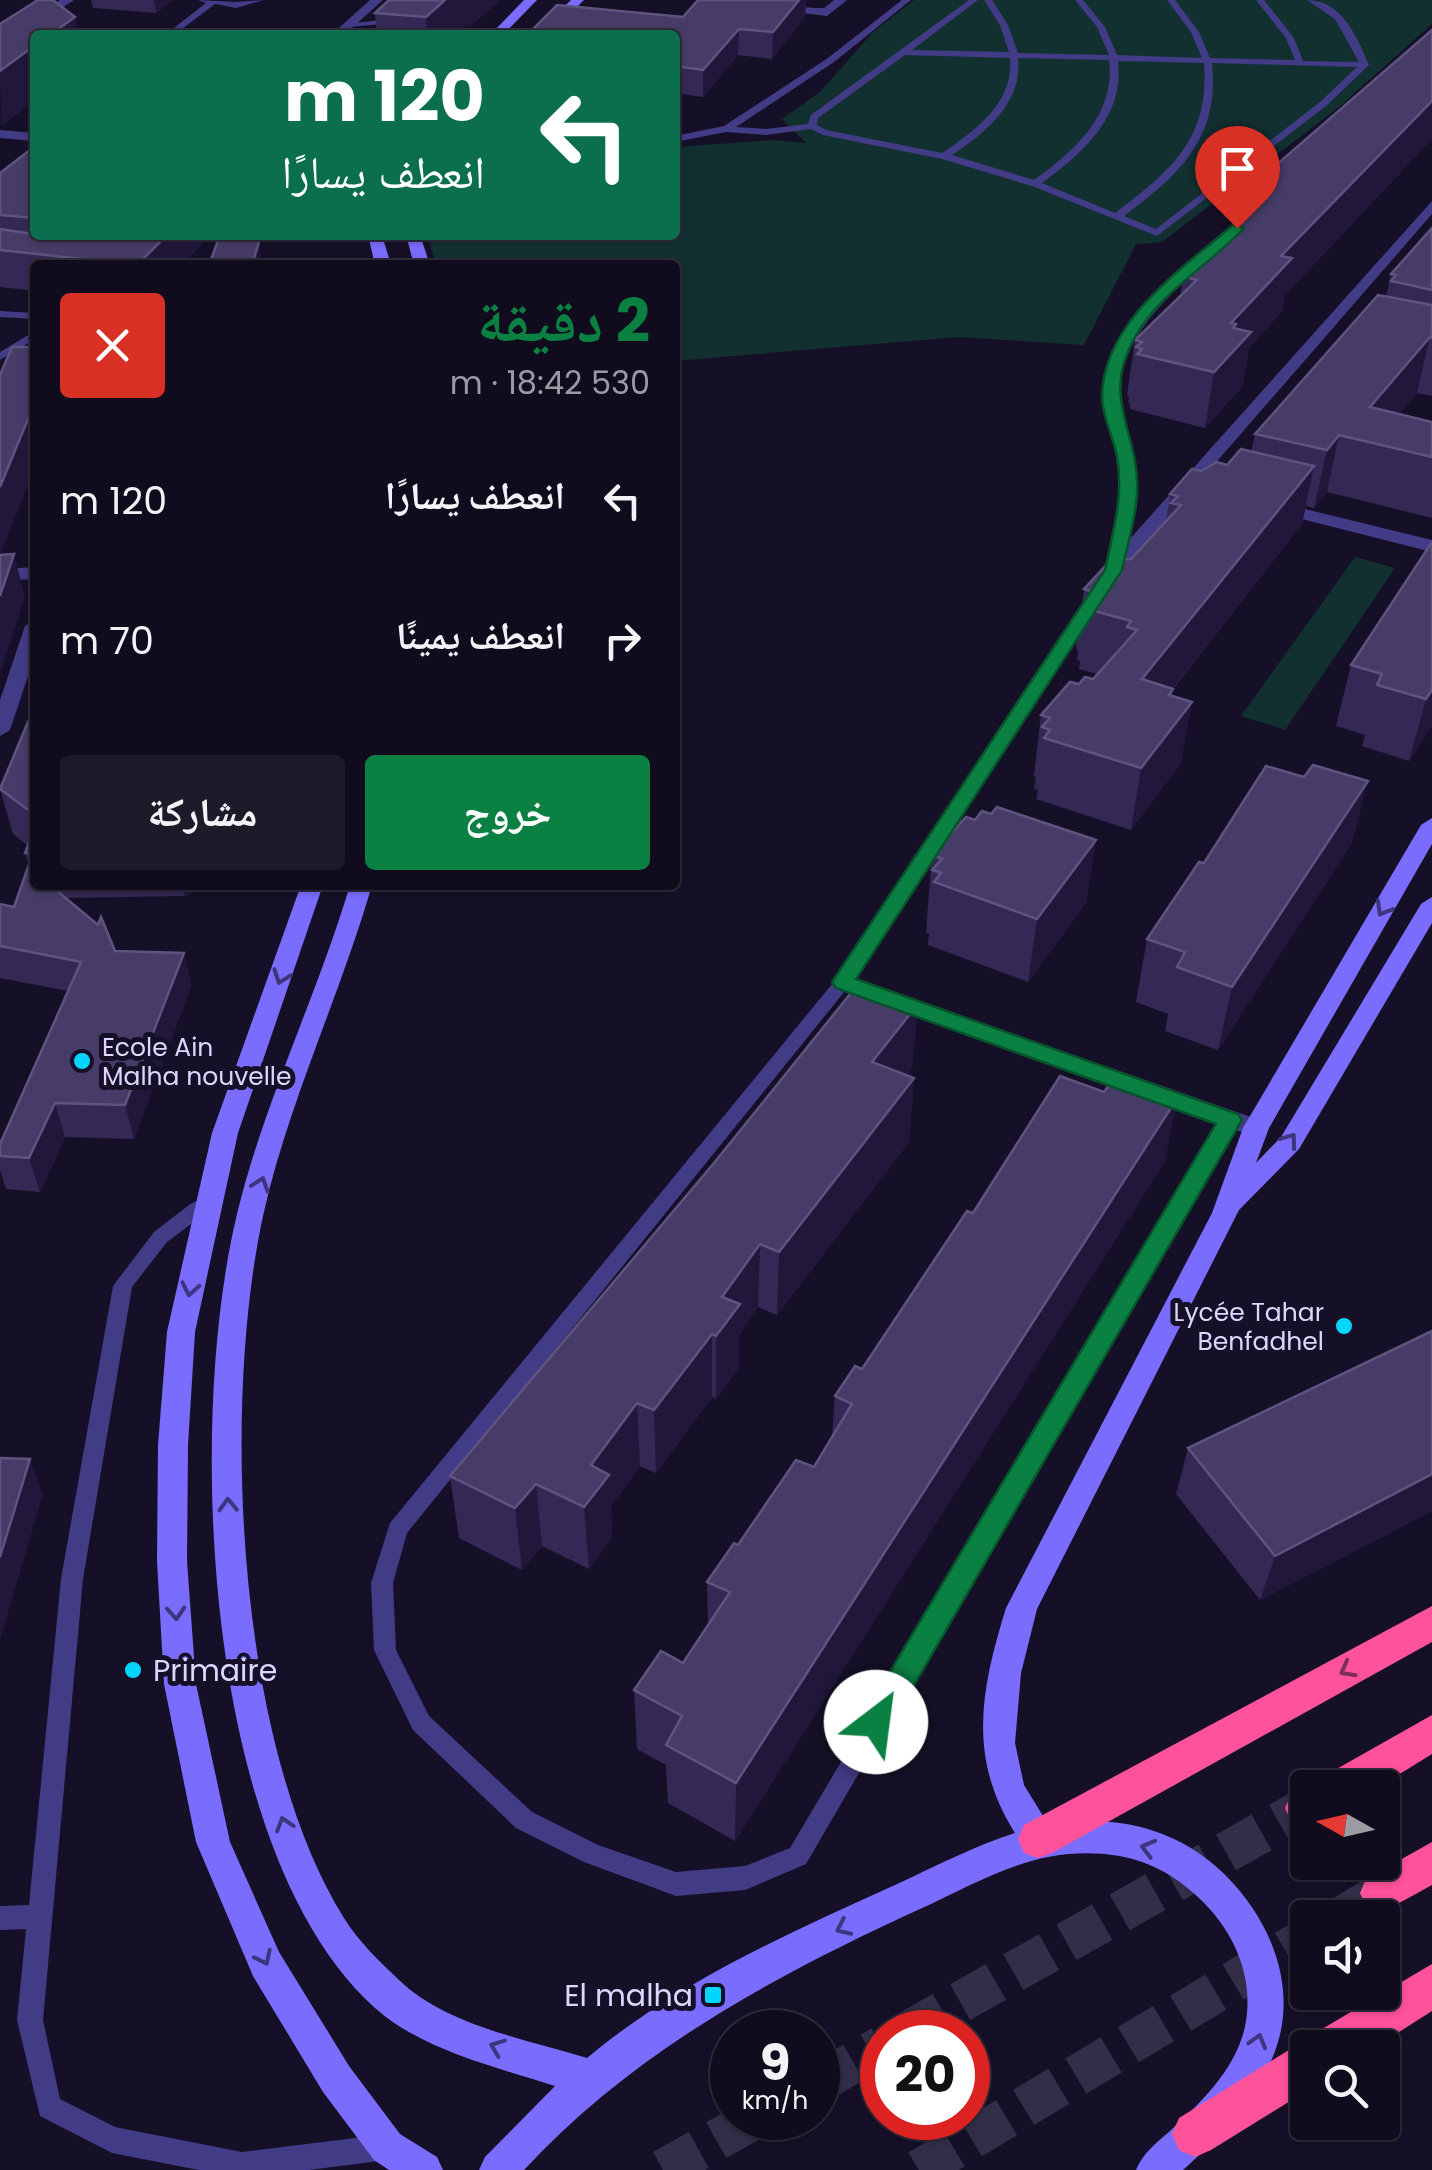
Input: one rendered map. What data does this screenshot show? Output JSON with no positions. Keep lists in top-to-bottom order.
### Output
{
  "places": {
    "other": ["Ecole Ain Malha nouvelle", "Lycée Tahar Benfadhel", "Primaire"],
    "transit": ["El malha"]
  },
  "north": "left",
  "page": {
    "turn": ["120 m", "انعطف يسارًا"],
    "heading": ["2 دقيقة", "530 m · 18:42"],
    "list": [
      {
        "name": "انعطف يسارًا",
        "value": "120 m"
      },
      {
        "name": "انعطف يمينًا",
        "value": "70 m"
      }
    ],
    "buttons": ["خروج", "مشاركة"],
    "speed": "9 km/h",
    "limit": "20"
  }
}
